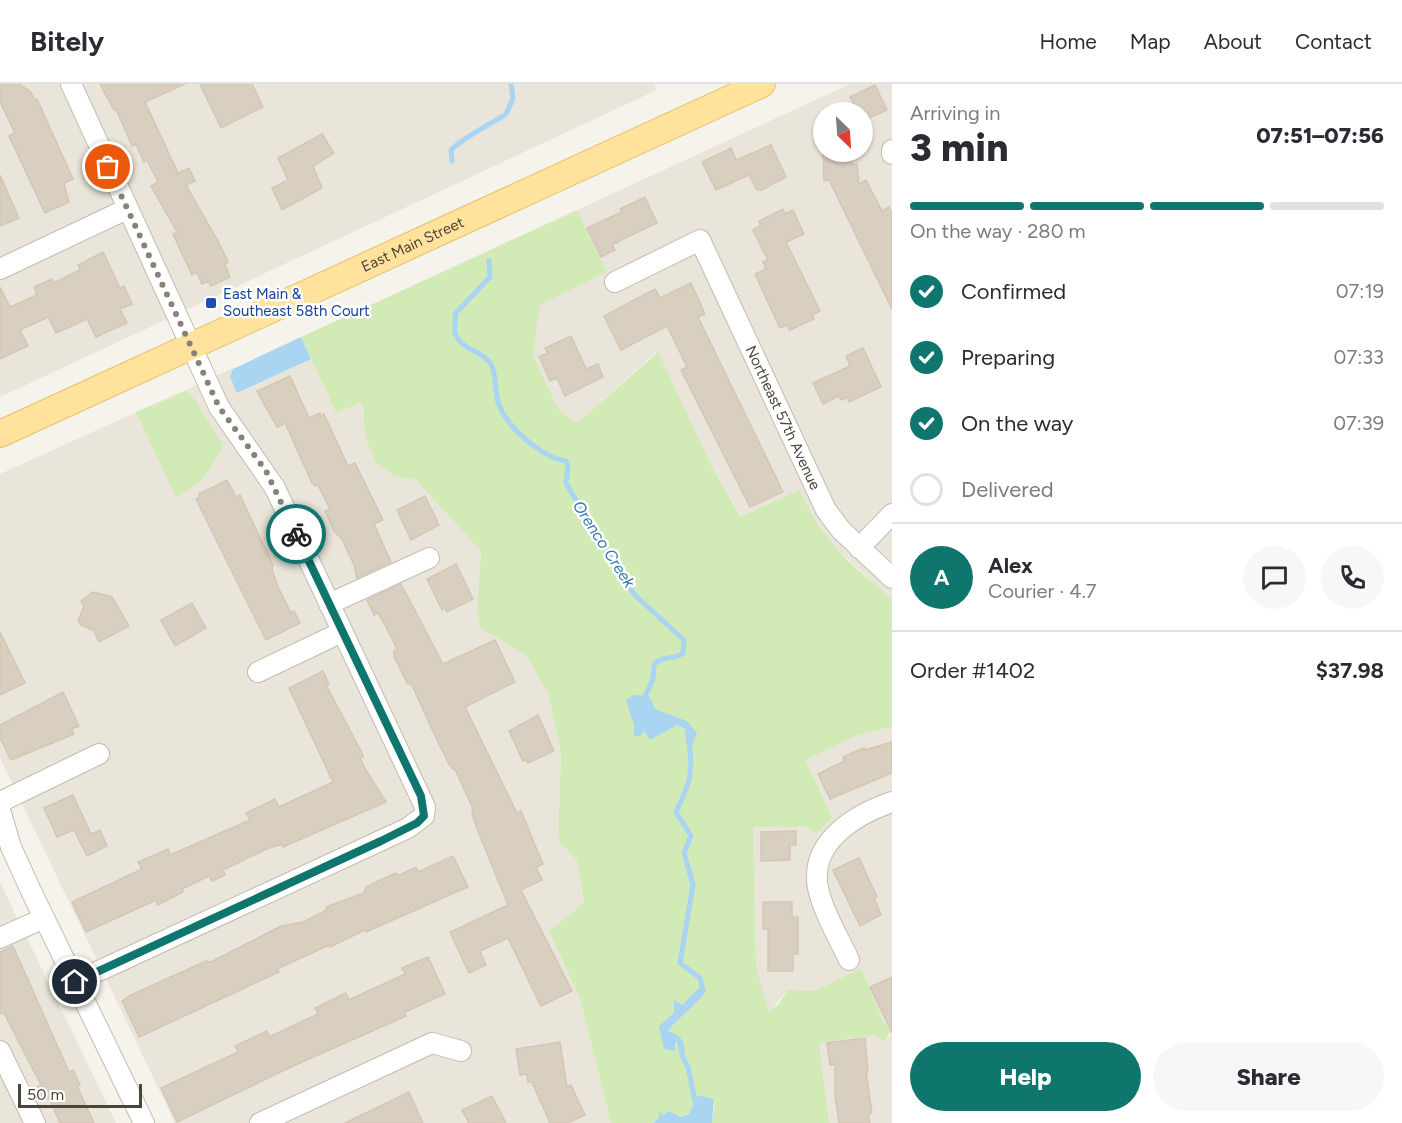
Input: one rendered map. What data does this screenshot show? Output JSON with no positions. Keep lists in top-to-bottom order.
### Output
{
  "streets": {
    "main road": ["East Main Street"],
    "street": ["Northeast 57th Avenue"]
  },
  "water": ["Orenco Creek"],
  "places": {
    "transit": ["East Main & Southeast 58th Court"]
  },
  "scale_bar": "50 m",
  "north": "bottom right",
  "page": {
    "header": "Bitely",
    "nav": [
      "Home",
      "Map",
      "About",
      "Contact"
    ],
    "heading": ["3 min", "Arriving in", "07:51–07:56"],
    "panel": [
      "Alex",
      "Courier · 4.7",
      "Order #1402",
      "$37.98"
    ],
    "bar": "On the way · 280 m",
    "list": [
      ["Confirmed", "07:19"],
      ["Preparing", "07:33"],
      ["On the way", "07:39"],
      "Delivered"
    ],
    "round": "A",
    "buttons": ["Help", "Share"],
    "scale": "50 m"
  }
}
